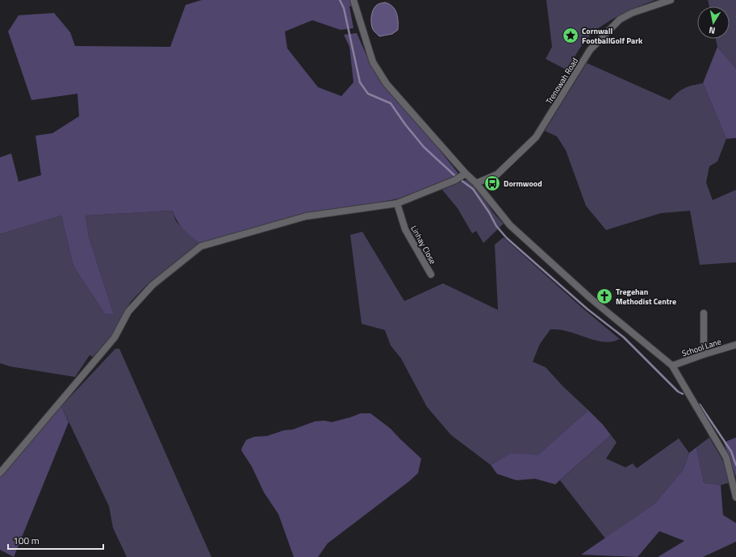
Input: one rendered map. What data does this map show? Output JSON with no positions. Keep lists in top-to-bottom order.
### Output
{
  "streets": {
    "street": ["Trenowah Road", "Linhay Close", "School Lane"]
  },
  "places": {
    "place": ["Cornwall FootballGolf Park"],
    "bus stop": ["Dormwood"],
    "church": ["Tregehan Methodist Centre"]
  },
  "scale_bar": "100 m",
  "north": "bottom"
}
